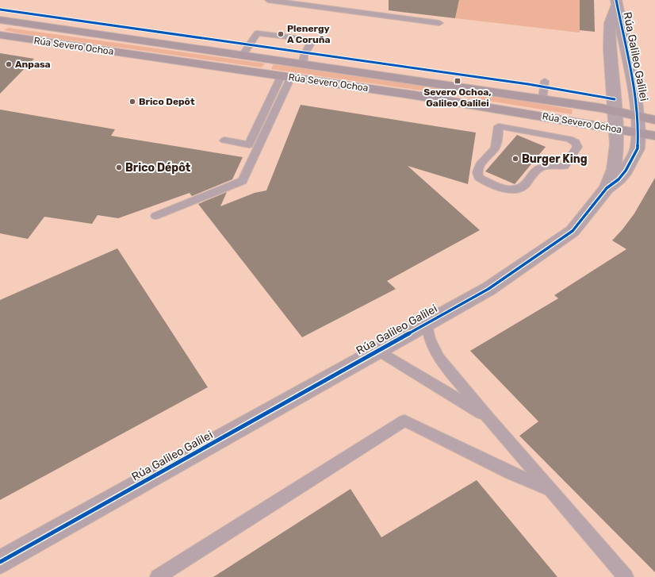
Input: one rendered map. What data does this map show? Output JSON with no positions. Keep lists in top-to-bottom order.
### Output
{
  "streets": {
    "main road": ["Rúa Severo Ochoa"],
    "street": ["Rúa Galileo Galilei"]
  },
  "crossings": [
    ["Rúa Severo Ochoa", "Rúa Galileo Galilei"]
  ],
  "places": {
    "other": [
      "Plenergy A Coruña",
      "Anpasa",
      "Brico Depôt",
      "Burger King",
      "Brico Dépôt"
    ],
    "transit": ["Severo Ochoa, Galileo Galilei"]
  }
}
